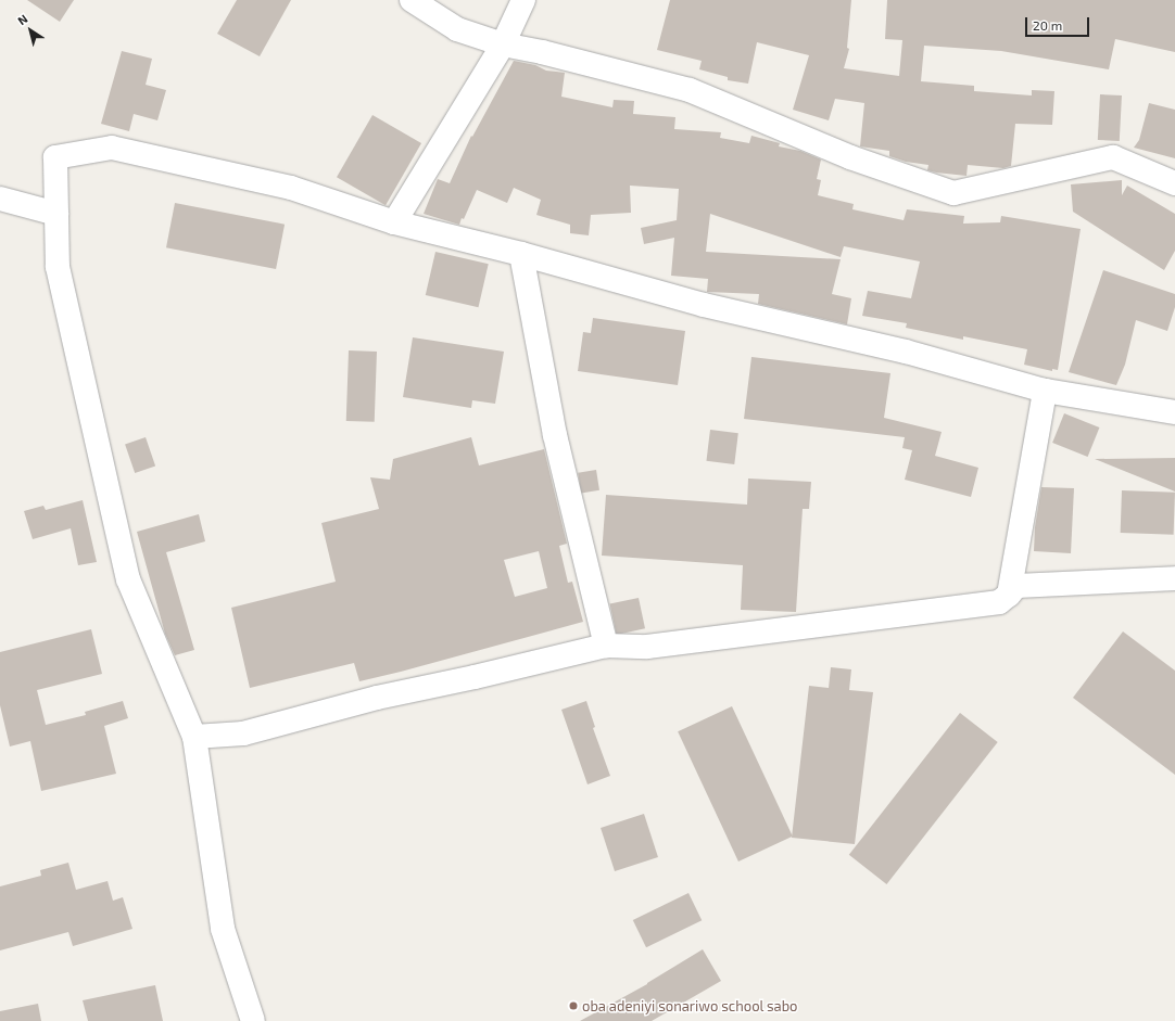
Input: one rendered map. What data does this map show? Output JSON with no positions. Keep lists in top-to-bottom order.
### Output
{
  "places": ["oba adeniyi sonariwo school sabo"],
  "scale_bar": "20 m",
  "north": "top left"
}
